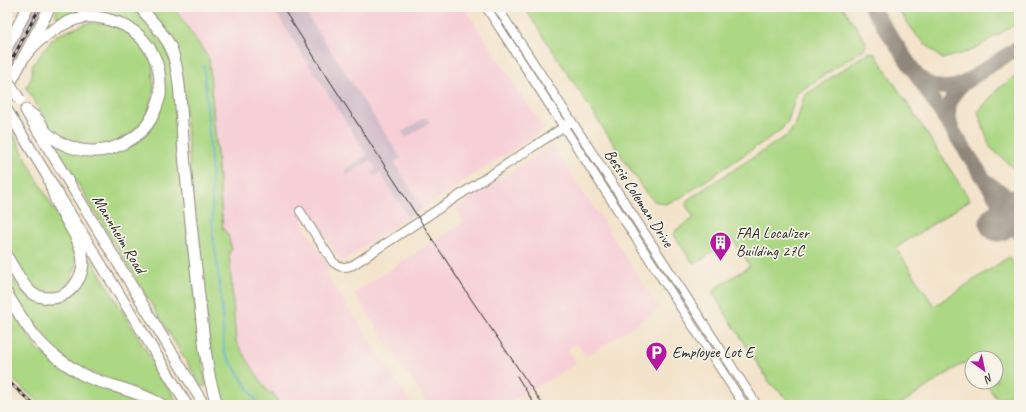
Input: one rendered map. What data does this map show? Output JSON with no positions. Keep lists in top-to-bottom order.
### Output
{
  "streets": {
    "main road": ["Mannheim Road"],
    "street": ["Bessie Coleman Drive"]
  },
  "places": {
    "building": ["FAA Localizer Building 27C"],
    "parking": ["Employee Lot E"]
  },
  "north": "bottom right"
}
